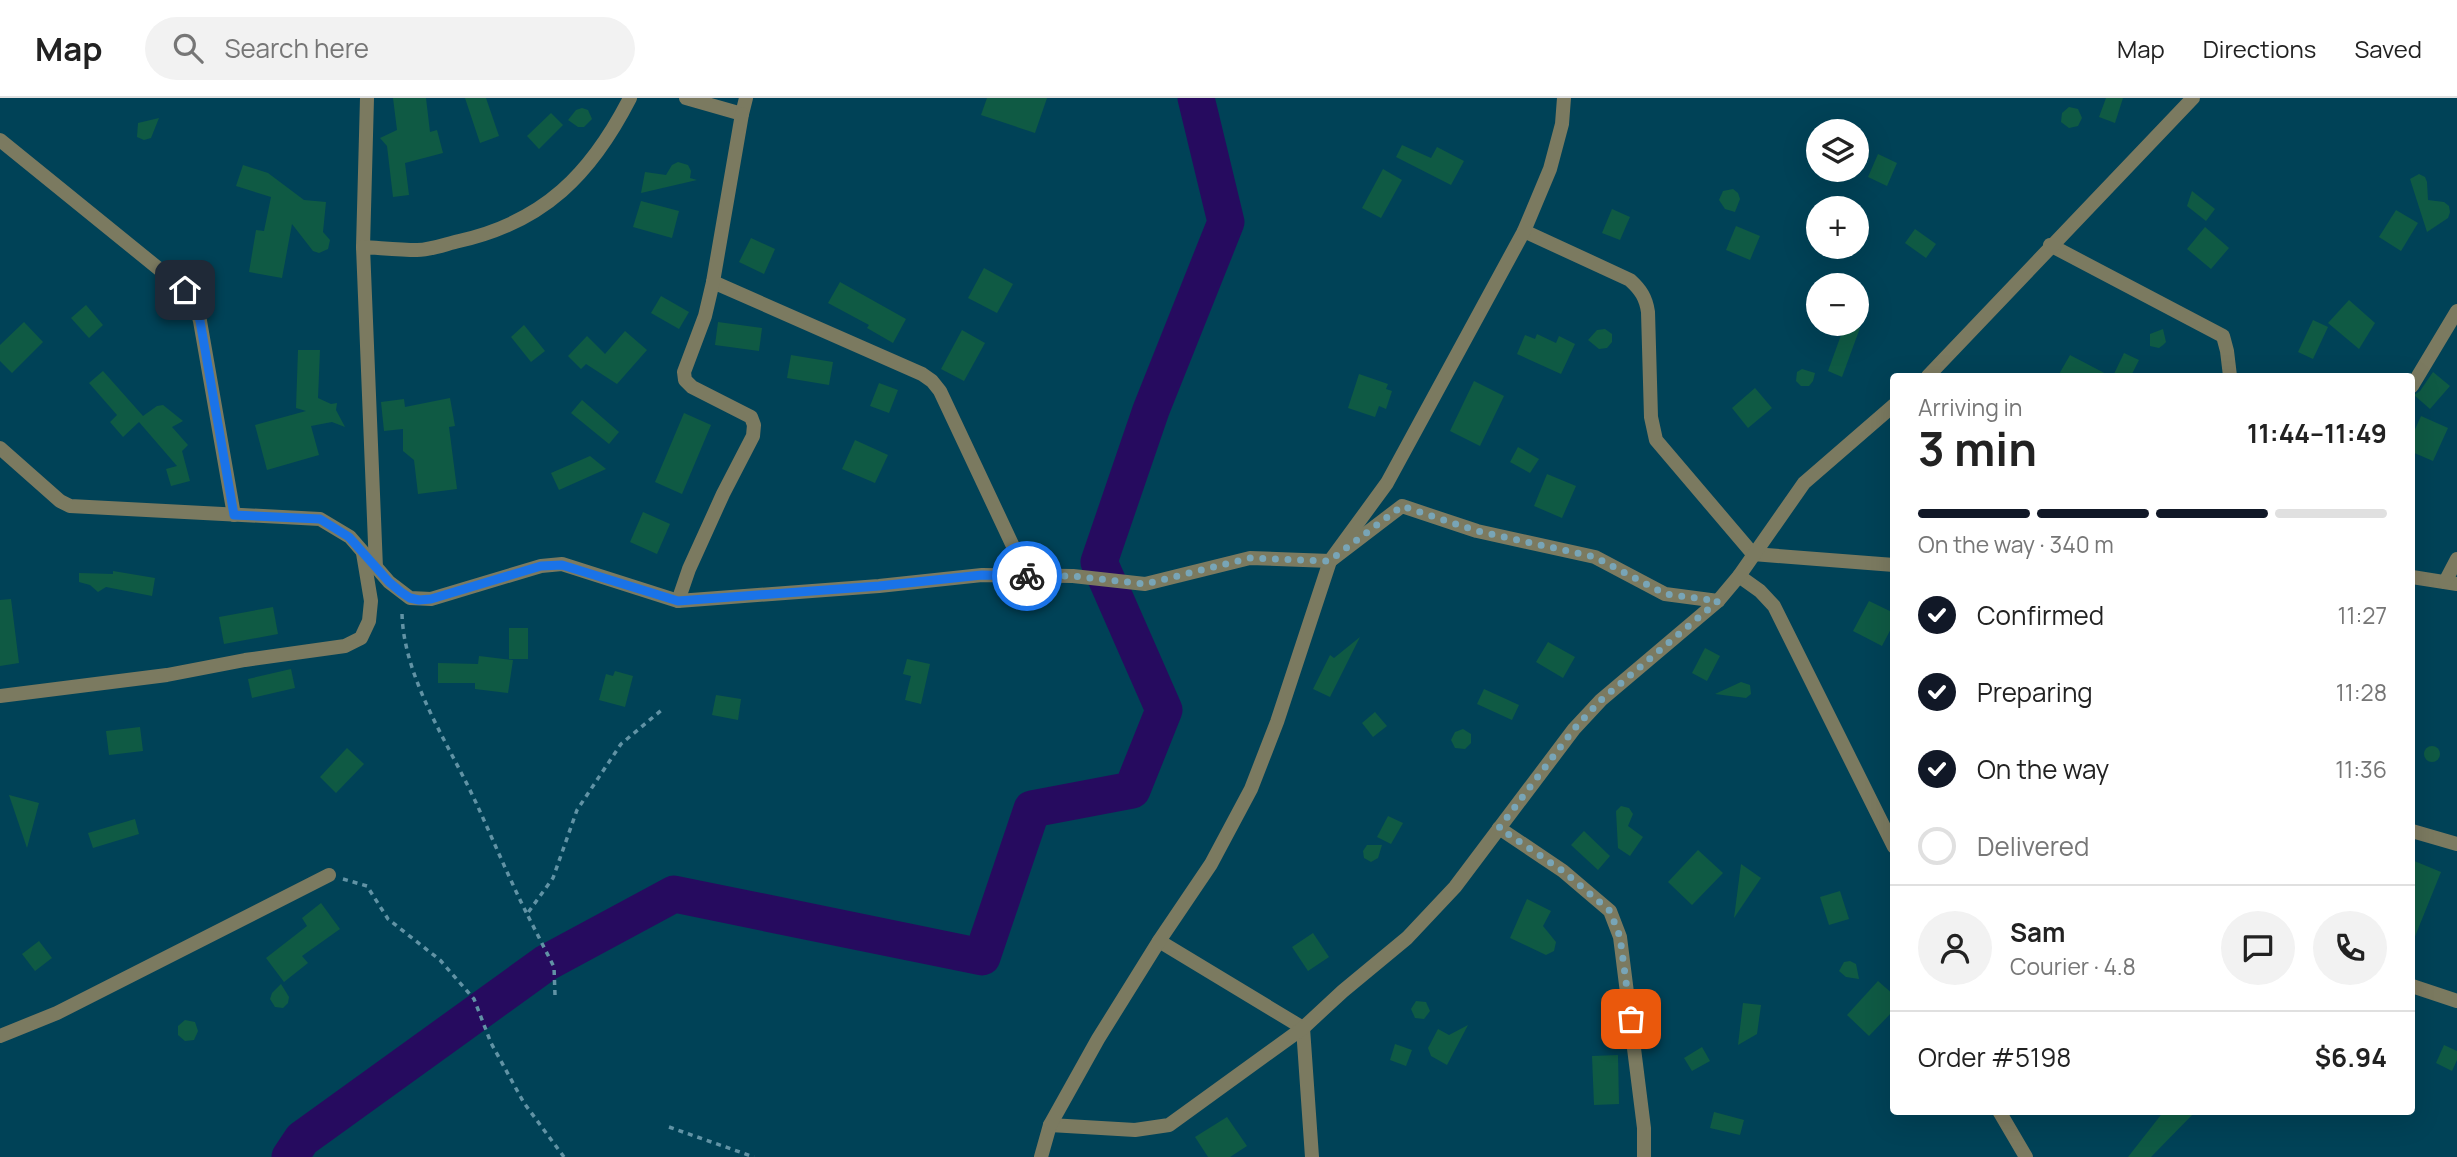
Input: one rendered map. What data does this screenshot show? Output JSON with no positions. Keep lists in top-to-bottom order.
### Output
{
  "page": {
    "header": "Map",
    "search": "Search here",
    "nav": ["Map", "Directions", "Saved"],
    "map_buttons": ["+", "−"],
    "heading": ["3 min", "Arriving in", "11:44–11:49"],
    "panel": [
      "Sam",
      "Courier · 4.8",
      "Order #5198",
      "$6.94"
    ],
    "bar": "On the way · 340 m",
    "list": [
      ["Confirmed", "11:27"],
      ["Preparing", "11:28"],
      ["On the way", "11:36"],
      "Delivered"
    ]
  }
}
